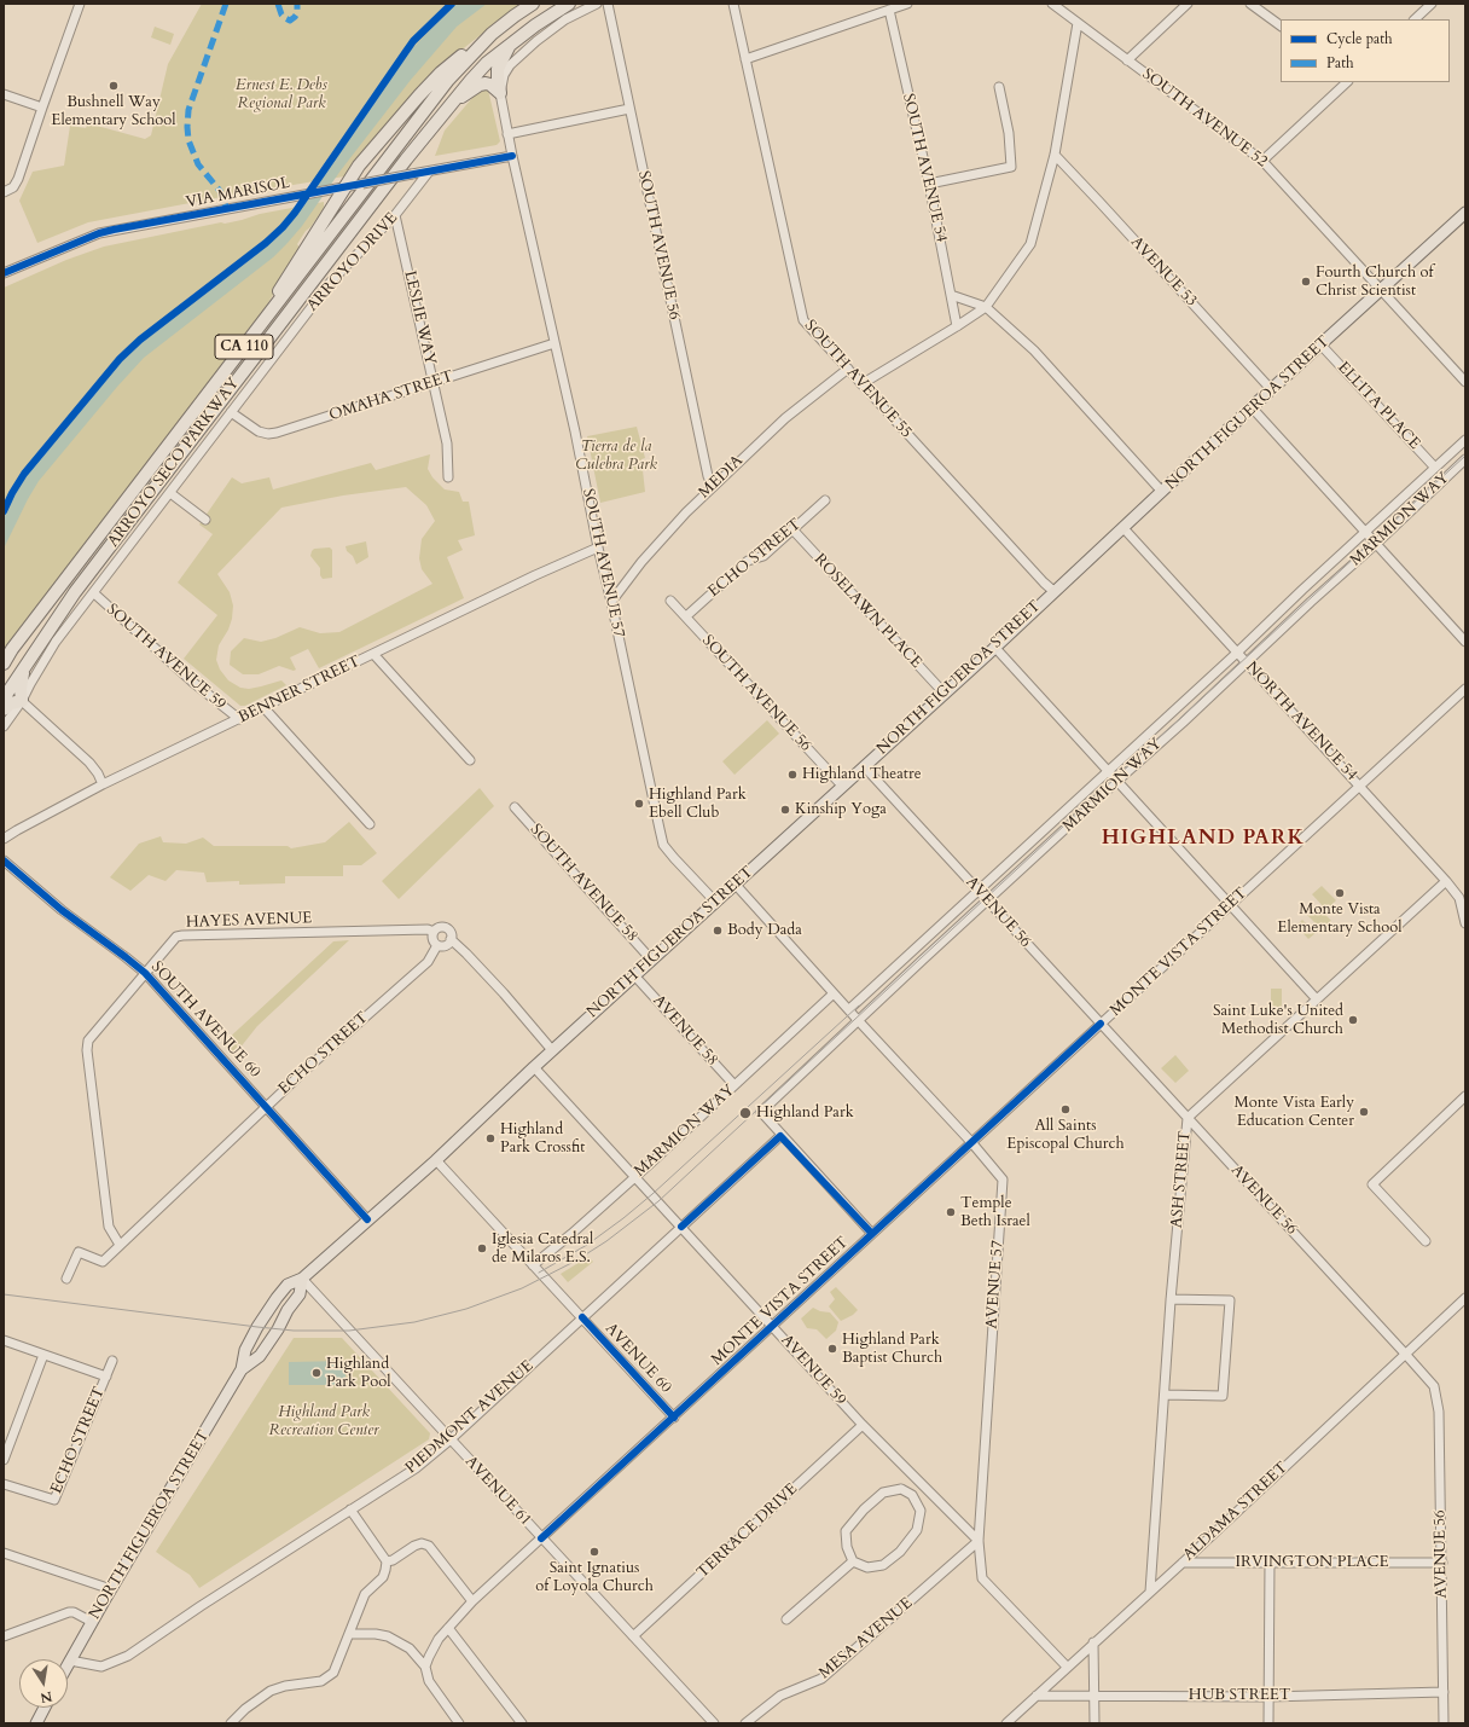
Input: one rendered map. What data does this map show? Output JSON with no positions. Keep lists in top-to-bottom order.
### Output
{
  "streets": {
    "highway": ["CA 110", "ARROYO SECO PARKWAY"],
    "main road": ["NORTH FIGUEROA STREET"],
    "street": [
      "SOUTH AVENUE 52",
      "SOUTH AVENUE 54",
      "VIA MARISOL",
      "SOUTH AVENUE 56",
      "ARROYO DRIVE",
      "AVENUE 53",
      "LESLIE WAY",
      "SOUTH AVENUE 55",
      "OMAHA STREET",
      "ELLITA PLACE",
      "MEDIA",
      "MARMION WAY",
      "ECHO STREET",
      "SOUTH AVENUE 57",
      "ROSELAWN PLACE",
      "SOUTH AVENUE 59",
      "BENNER STREET",
      "NORTH AVENUE 54",
      "SOUTH AVENUE 58",
      "AVENUE 56",
      "HAYES AVENUE",
      "MONTE VISTA STREET",
      "SOUTH AVENUE 60",
      "AVENUE 58",
      "ASH STREET",
      "AVENUE 57",
      "AVENUE 60",
      "AVENUE 59",
      "PIEDMONT AVENUE",
      "AVENUE 61",
      "ALDAMA STREET",
      "TERRACE DRIVE",
      "IRVINGTON PLACE",
      "MESA AVENUE",
      "HUB STREET"
    ]
  },
  "crossings": [
    ["SOUTH AVENUE 52", "NORTH FIGUEROA STREET"],
    ["VIA MARISOL", "ARROYO DRIVE"],
    ["VIA MARISOL", "SOUTH AVENUE 57"],
    ["SOUTH AVENUE 56", "NORTH FIGUEROA STREET"],
    ["SOUTH AVENUE 56", "MEDIA"],
    ["SOUTH AVENUE 56", "ECHO STREET"],
    ["ARROYO DRIVE", "LESLIE WAY"],
    ["ARROYO DRIVE", "OMAHA STREET"],
    ["ARROYO DRIVE", "SOUTH AVENUE 59"],
    ["AVENUE 53", "NORTH FIGUEROA STREET"],
    ["LESLIE WAY", "OMAHA STREET"],
    ["SOUTH AVENUE 55", "NORTH FIGUEROA STREET"],
    ["SOUTH AVENUE 55", "MEDIA"],
    ["OMAHA STREET", "SOUTH AVENUE 57"],
    ["ELLITA PLACE", "NORTH FIGUEROA STREET"],
    ["ELLITA PLACE", "MARMION WAY"],
    ["NORTH FIGUEROA STREET", "SOUTH AVENUE 57"],
    ["NORTH FIGUEROA STREET", "ROSELAWN PLACE"],
    ["NORTH FIGUEROA STREET", "NORTH AVENUE 54"],
    ["NORTH FIGUEROA STREET", "SOUTH AVENUE 58"],
    ["NORTH FIGUEROA STREET", "AVENUE 56"],
    ["NORTH FIGUEROA STREET", "SOUTH AVENUE 60"],
    ["NORTH FIGUEROA STREET", "AVENUE 58"],
    ["NORTH FIGUEROA STREET", "AVENUE 57"],
    ["NORTH FIGUEROA STREET", "AVENUE 60"],
    ["NORTH FIGUEROA STREET", "AVENUE 59"],
    ["NORTH FIGUEROA STREET", "PIEDMONT AVENUE"],
    ["NORTH FIGUEROA STREET", "AVENUE 61"],
    ["MEDIA", "SOUTH AVENUE 57"],
    ["MARMION WAY", "NORTH AVENUE 54"],
    ["MARMION WAY", "AVENUE 56"],
    ["MARMION WAY", "AVENUE 58"],
    ["MARMION WAY", "AVENUE 57"],
    ["MARMION WAY", "AVENUE 60"],
    ["MARMION WAY", "AVENUE 59"],
    ["MARMION WAY", "PIEDMONT AVENUE"],
    ["ECHO STREET", "ROSELAWN PLACE"],
    ["ECHO STREET", "HAYES AVENUE"],
    ["ECHO STREET", "SOUTH AVENUE 60"],
    ["SOUTH AVENUE 57", "BENNER STREET"],
    ["SOUTH AVENUE 59", "BENNER STREET"],
    ["NORTH AVENUE 54", "MONTE VISTA STREET"],
    ["NORTH AVENUE 54", "ASH STREET"],
    ["AVENUE 56", "MONTE VISTA STREET"],
    ["AVENUE 56", "ASH STREET"],
    ["AVENUE 56", "ALDAMA STREET"],
    ["AVENUE 56", "IRVINGTON PLACE"],
    ["AVENUE 56", "HUB STREET"],
    ["HAYES AVENUE", "SOUTH AVENUE 60"],
    ["MONTE VISTA STREET", "AVENUE 57"],
    ["MONTE VISTA STREET", "AVENUE 60"],
    ["MONTE VISTA STREET", "AVENUE 59"],
    ["MONTE VISTA STREET", "AVENUE 61"],
    ["ASH STREET", "ALDAMA STREET"],
    ["AVENUE 57", "AVENUE 59"],
    ["AVENUE 57", "ALDAMA STREET"],
    ["AVENUE 57", "MESA AVENUE"],
    ["AVENUE 60", "PIEDMONT AVENUE"],
    ["AVENUE 59", "PIEDMONT AVENUE"],
    ["AVENUE 59", "TERRACE DRIVE"],
    ["AVENUE 59", "MESA AVENUE"],
    ["PIEDMONT AVENUE", "AVENUE 61"],
    ["AVENUE 61", "TERRACE DRIVE"],
    ["ALDAMA STREET", "IRVINGTON PLACE"],
    ["ALDAMA STREET", "HUB STREET"]
  ],
  "districts": ["HIGHLAND PARK"],
  "parks": ["Ernest E. Debs Regional Park", "Tierra de la Culebra Park", "Highland Park Recreation Center"],
  "places": [
    "Bushnell Way Elementary School",
    "Fourth Church of Christ Scientist",
    "Highland Theatre",
    "Highland Park Ebell Club",
    "Kinship Yoga",
    "Monte Vista Elementary School",
    "Body Dada",
    "Saint Luke's United Methodist Church",
    "All Saints Episcopal Church",
    "Monte Vista Early Education Center",
    "Highland Park",
    "Highland Park Crossfit",
    "Temple Beth Israel",
    "Iglesia Catedral de Milaros E.S.",
    "Highland Park Baptist Church",
    "Highland Park Pool",
    "Saint Ignatius of Loyola Church"
  ],
  "legend": ["Cycle path", "Path"],
  "north": "bottom"
}
